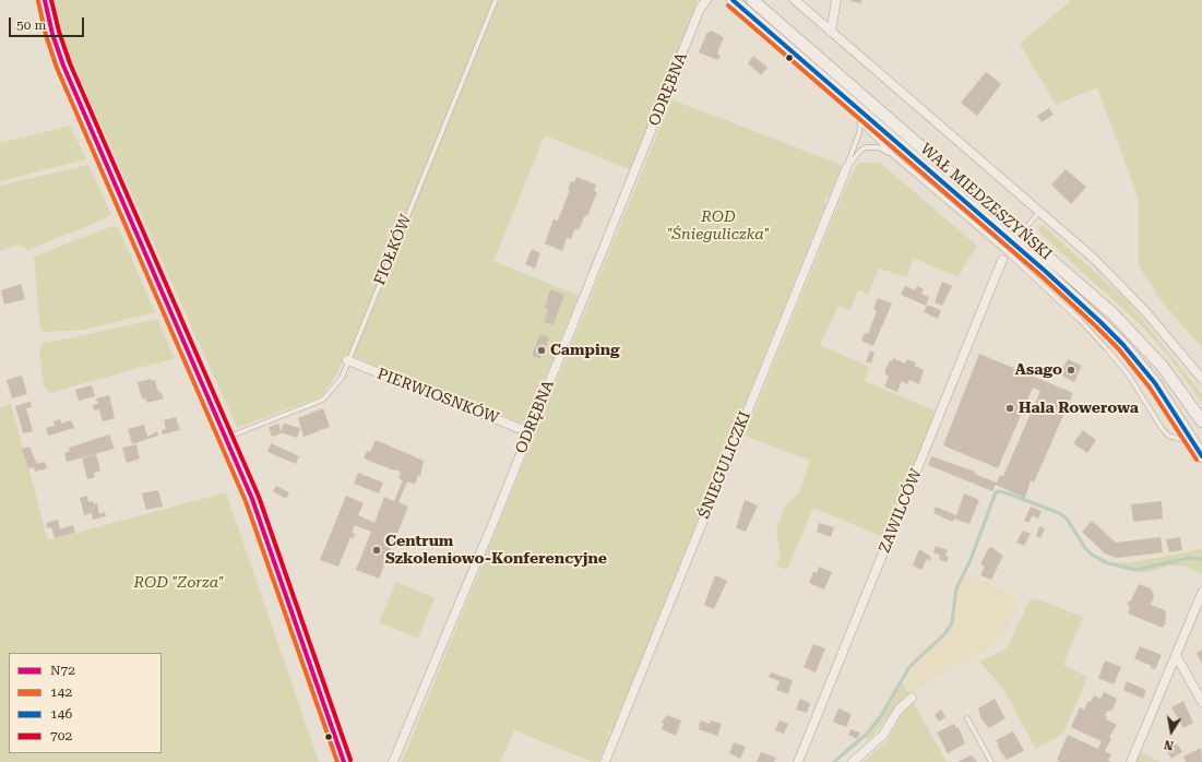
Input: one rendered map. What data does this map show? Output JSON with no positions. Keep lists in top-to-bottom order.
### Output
{
  "streets": {
    "main road": ["WAŁ MIEDZESZYŃSKI"],
    "street": [
      "ODRĘBNA",
      "PIERWIOSNKÓW",
      "ŚNIEGULICZKI",
      "ZAWILCÓW"
    ],
    "lane": ["FIOŁKÓW"]
  },
  "crossings": [
    ["ODRĘBNA", "PIERWIOSNKÓW"],
    ["FIOŁKÓW", "PIERWIOSNKÓW"]
  ],
  "parks": ["ROD \"Śnieguliczka\"", "ROD \"Zorza\""],
  "places": [
    "Camping",
    "Asago",
    "Hala Rowerowa",
    "Centrum Szkoleniowo-Konferencyjne"
  ],
  "lines": [
    "transit line N72",
    "transit line 146",
    "transit line 702",
    "transit line 142"
  ],
  "legend": [
    "N72",
    "142",
    "146",
    "702"
  ],
  "scale_bar": "50 m",
  "north": "bottom"
}
